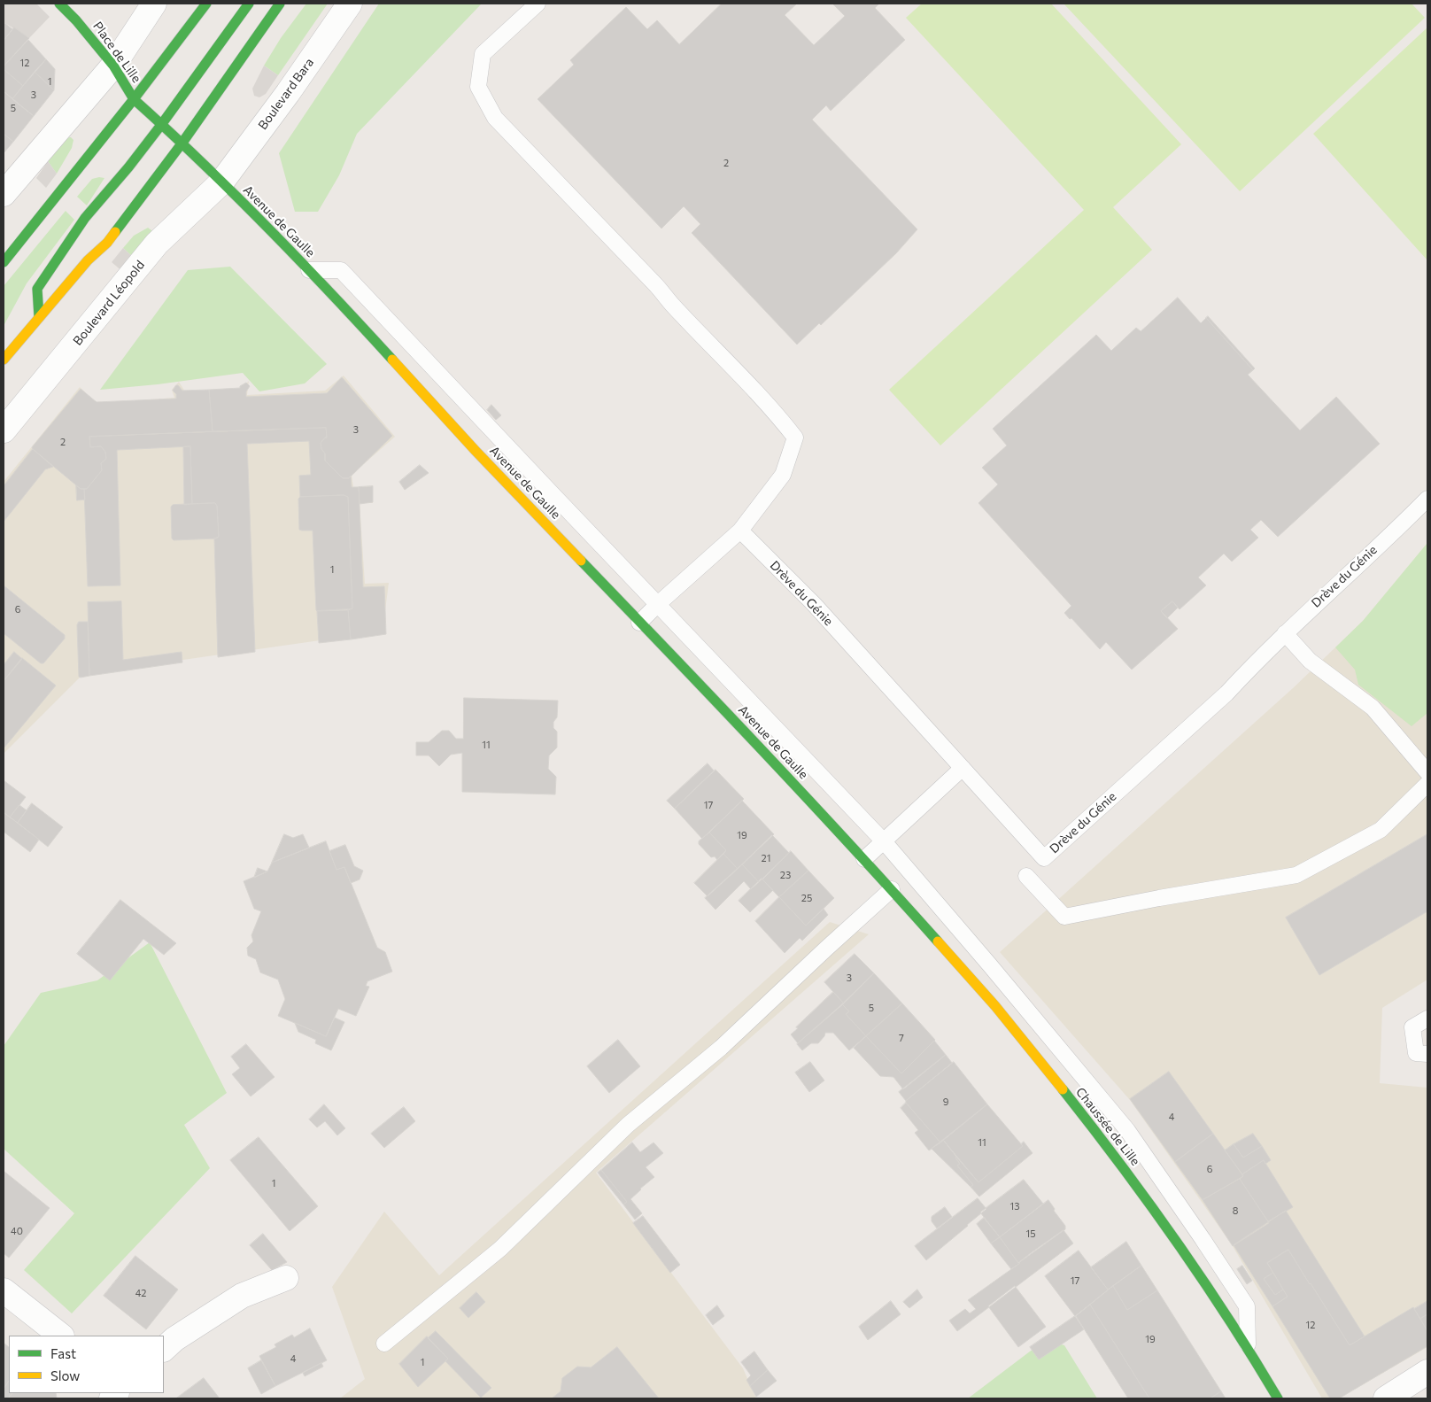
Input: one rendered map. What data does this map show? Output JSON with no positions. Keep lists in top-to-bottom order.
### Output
{
  "streets": {
    "main road": ["Place de Lille", "Avenue de Gaulle", "Chaussée de Lille"],
    "street": ["Boulevard Bara", "Boulevard Léopold"],
    "lane": ["Drève du Génie"]
  },
  "crossings": [
    ["Place de Lille", "Avenue de Gaulle"],
    ["Boulevard Bara", "Avenue de Gaulle"],
    ["Boulevard Bara", "Boulevard Léopold"],
    ["Avenue de Gaulle", "Boulevard Léopold"],
    ["Avenue de Gaulle", "Chaussée de Lille"]
  ],
  "house_numbers": [
    "12",
    "1",
    "3",
    "5",
    "2",
    "3",
    "2",
    "1",
    "6",
    "11",
    "17",
    "19",
    "21",
    "23",
    "25",
    "3",
    "5",
    "7",
    "9",
    "4",
    "11",
    "6",
    "1",
    "13",
    "8",
    "40",
    "15",
    "17",
    "42",
    "12",
    "19",
    "4",
    "1"
  ],
  "legend": ["Fast", "Slow"]
}
